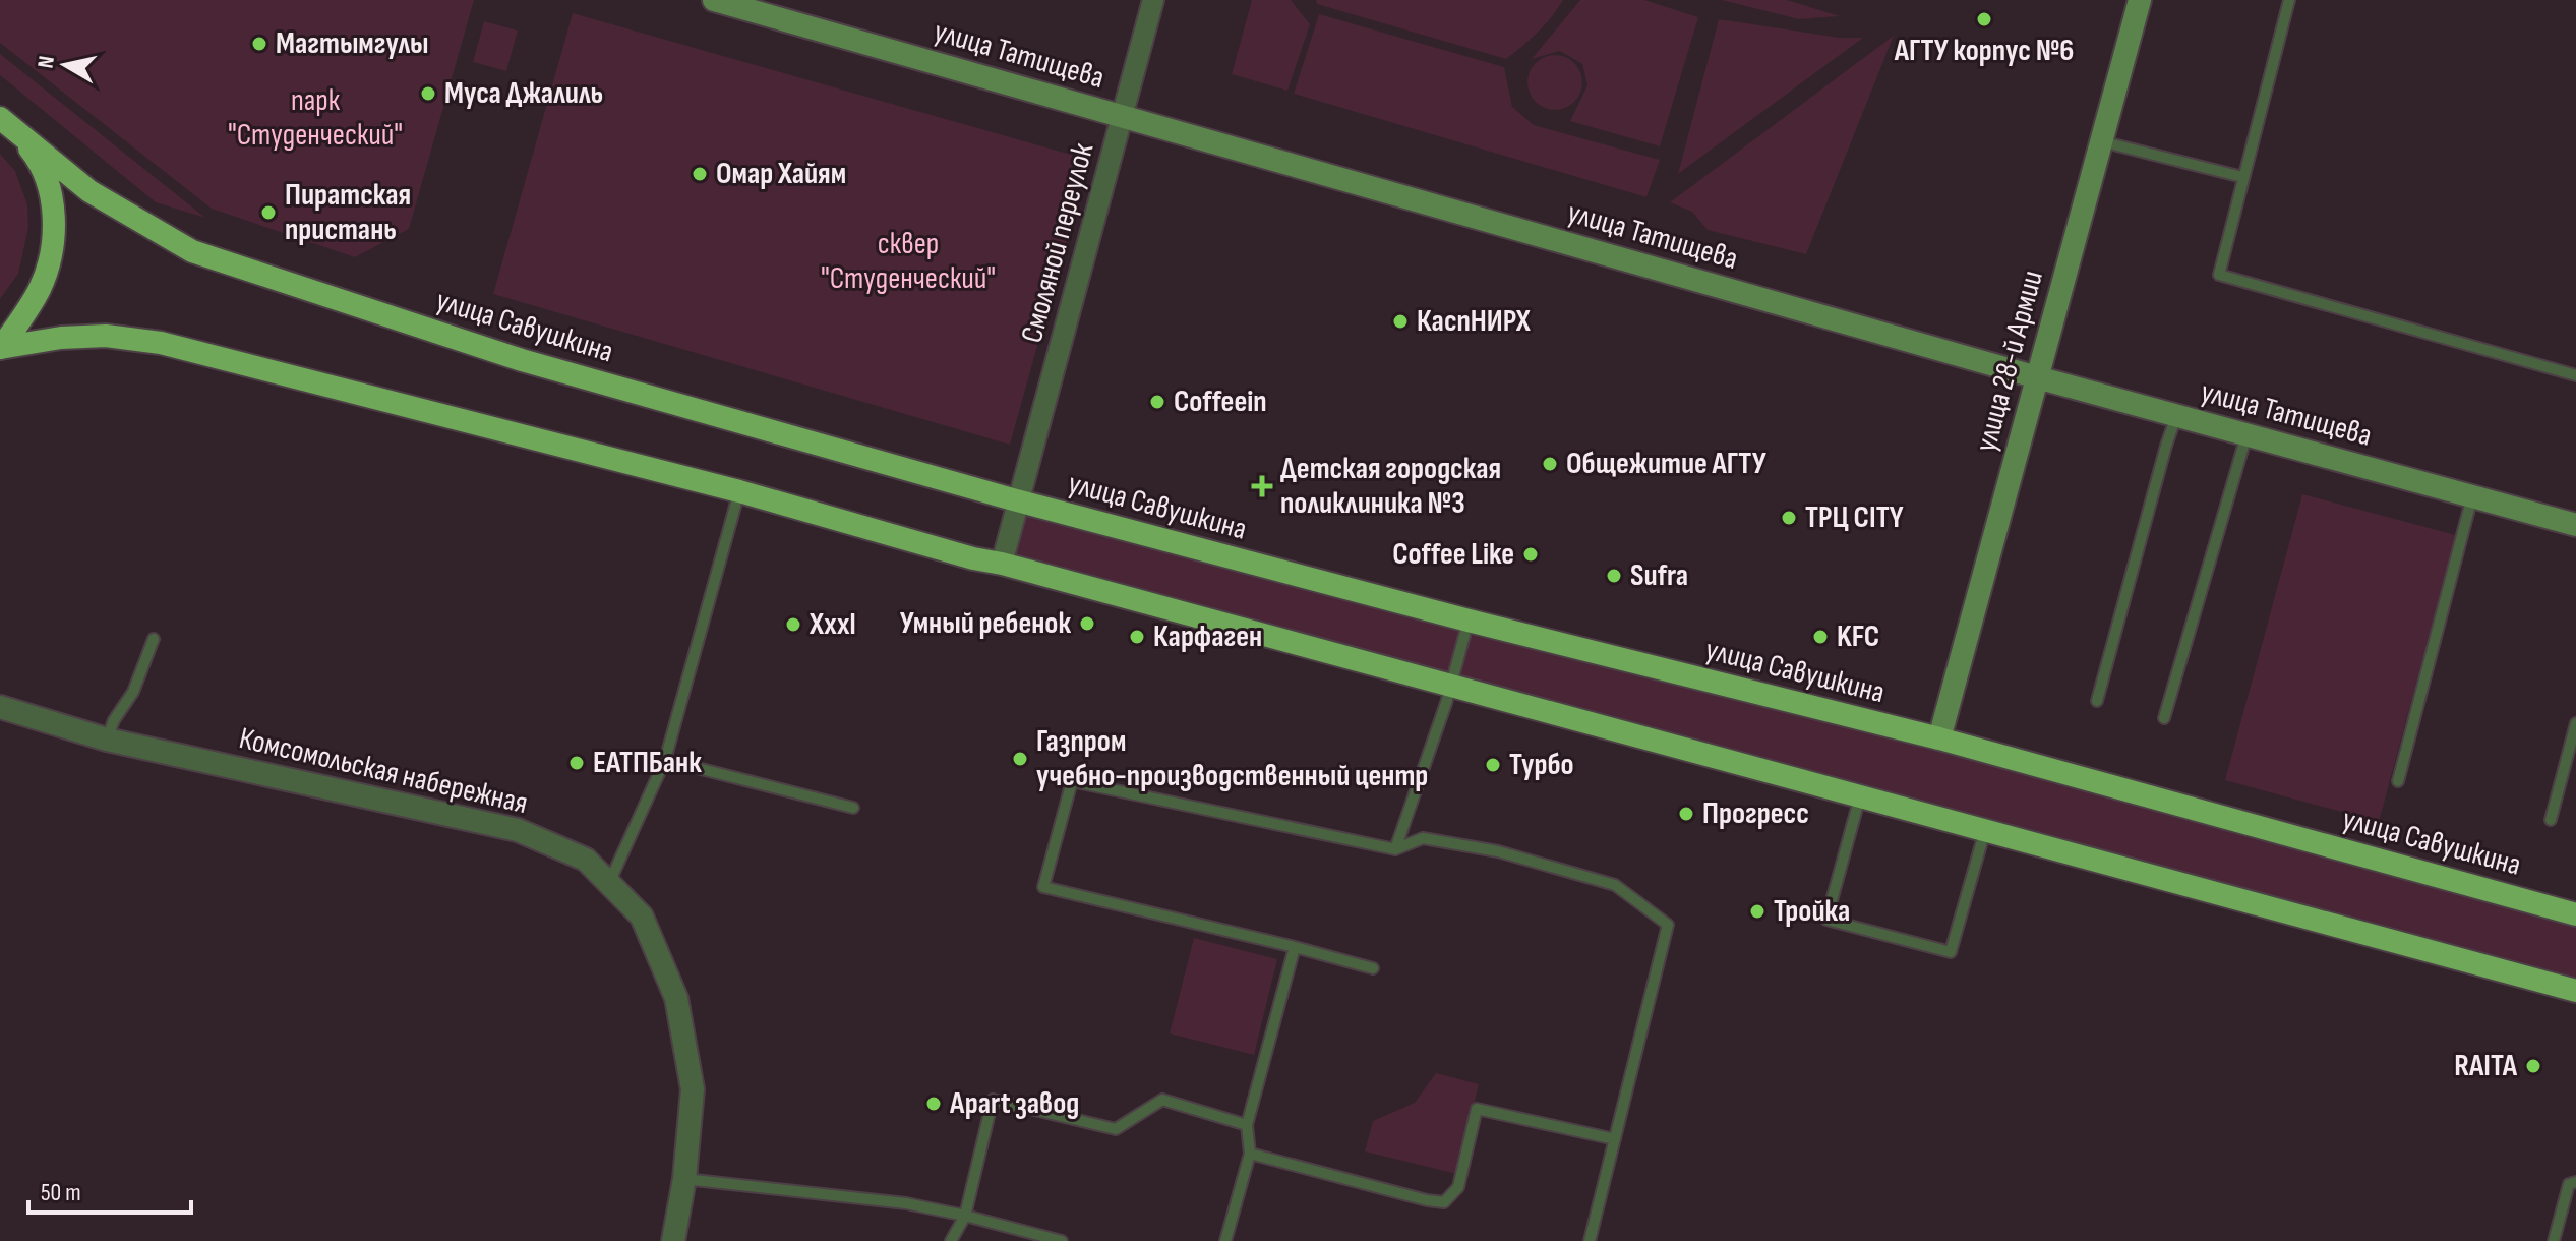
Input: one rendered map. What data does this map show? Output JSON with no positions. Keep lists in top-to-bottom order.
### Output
{
  "streets": {
    "highway": ["улица Савушкина"],
    "main road": ["улица Татищева", "улица 28-й Армии"],
    "street": ["Смоляной переулок", "Комсомольская набережная"]
  },
  "crossings": [
    ["улица Татищева", "Смоляной переулок"],
    ["улица Татищева", "улица 28-й Армии"],
    ["Смоляной переулок", "улица Савушкина"],
    ["улица Савушкина", "улица 28-й Армии"]
  ],
  "parks": ["парк \"Студенческий\"", "сквер \"Студенческий\""],
  "places": {
    "other": [
      "АГТУ корпус №6",
      "Магтымгулы",
      "Муса Джалиль",
      "Омар Хайям",
      "Пиратская пристань",
      "КаспНИРХ",
      "Coffeein",
      "Общежитие АГТУ",
      "ТРЦ CITY",
      "Coffee Like",
      "Sufra",
      "Умный ребенок",
      "Xxxl",
      "Карфаген",
      "KFC",
      "Газпром учебно-производственный центр",
      "ЕАТПБанк",
      "Турбо",
      "Прогресс",
      "Тройка",
      "RAITA",
      "Apart завод"
    ],
    "health": ["Детская городская поликлиника №3"]
  },
  "scale_bar": "50 m",
  "north": "left"
}
